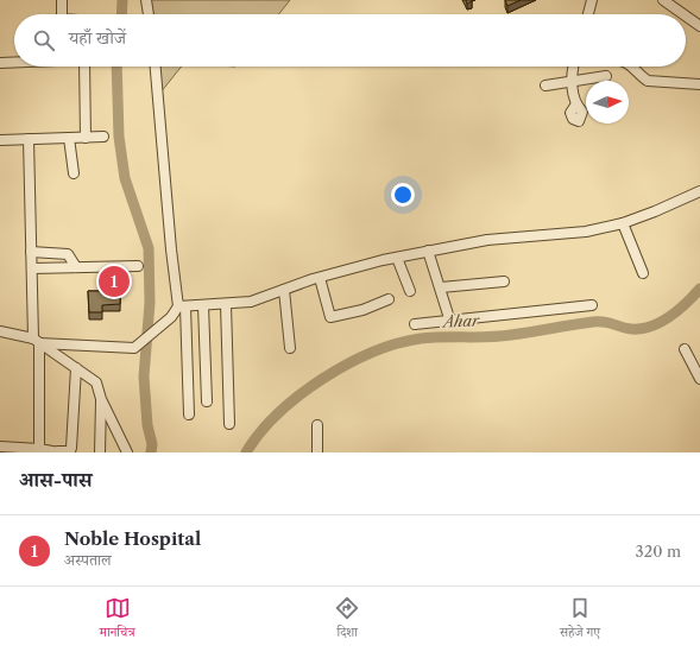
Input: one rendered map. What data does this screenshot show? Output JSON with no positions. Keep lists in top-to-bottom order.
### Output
{
  "water": ["Ahar"],
  "north": "right",
  "page": {
    "search": "यहाँ खोजें",
    "pins": "1",
    "heading": "आस-पास",
    "list": [
      {
        "mark": "1",
        "name": "Noble Hospital",
        "note": "अस्पताल",
        "value": "320 m"
      }
    ],
    "nav": ["मानचित्र", "दिशा", "सहेजे गए"]
  }
}
